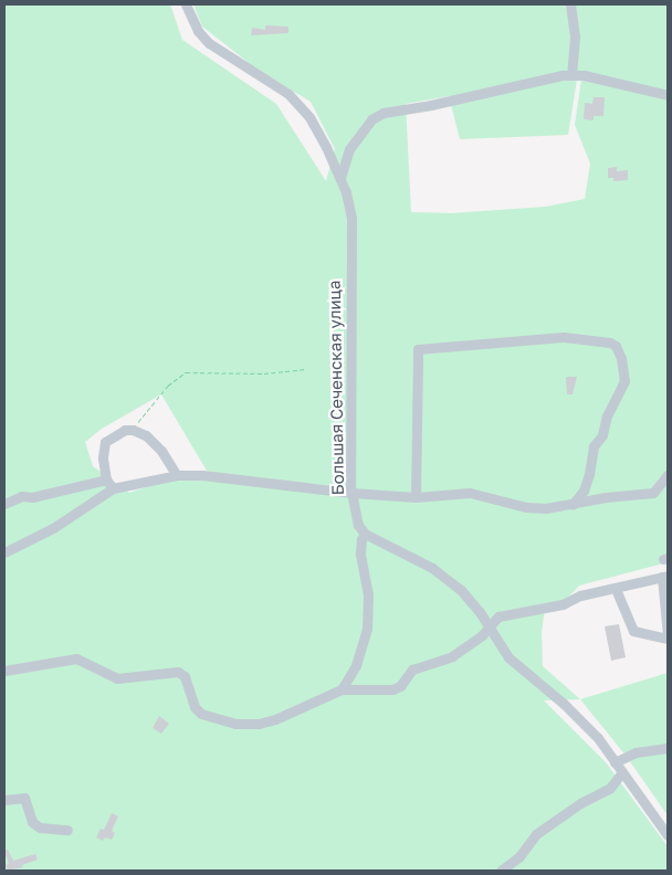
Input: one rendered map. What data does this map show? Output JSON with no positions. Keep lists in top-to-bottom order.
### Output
{
  "streets": {
    "street": ["Большая Сеченская улица"]
  }
}
